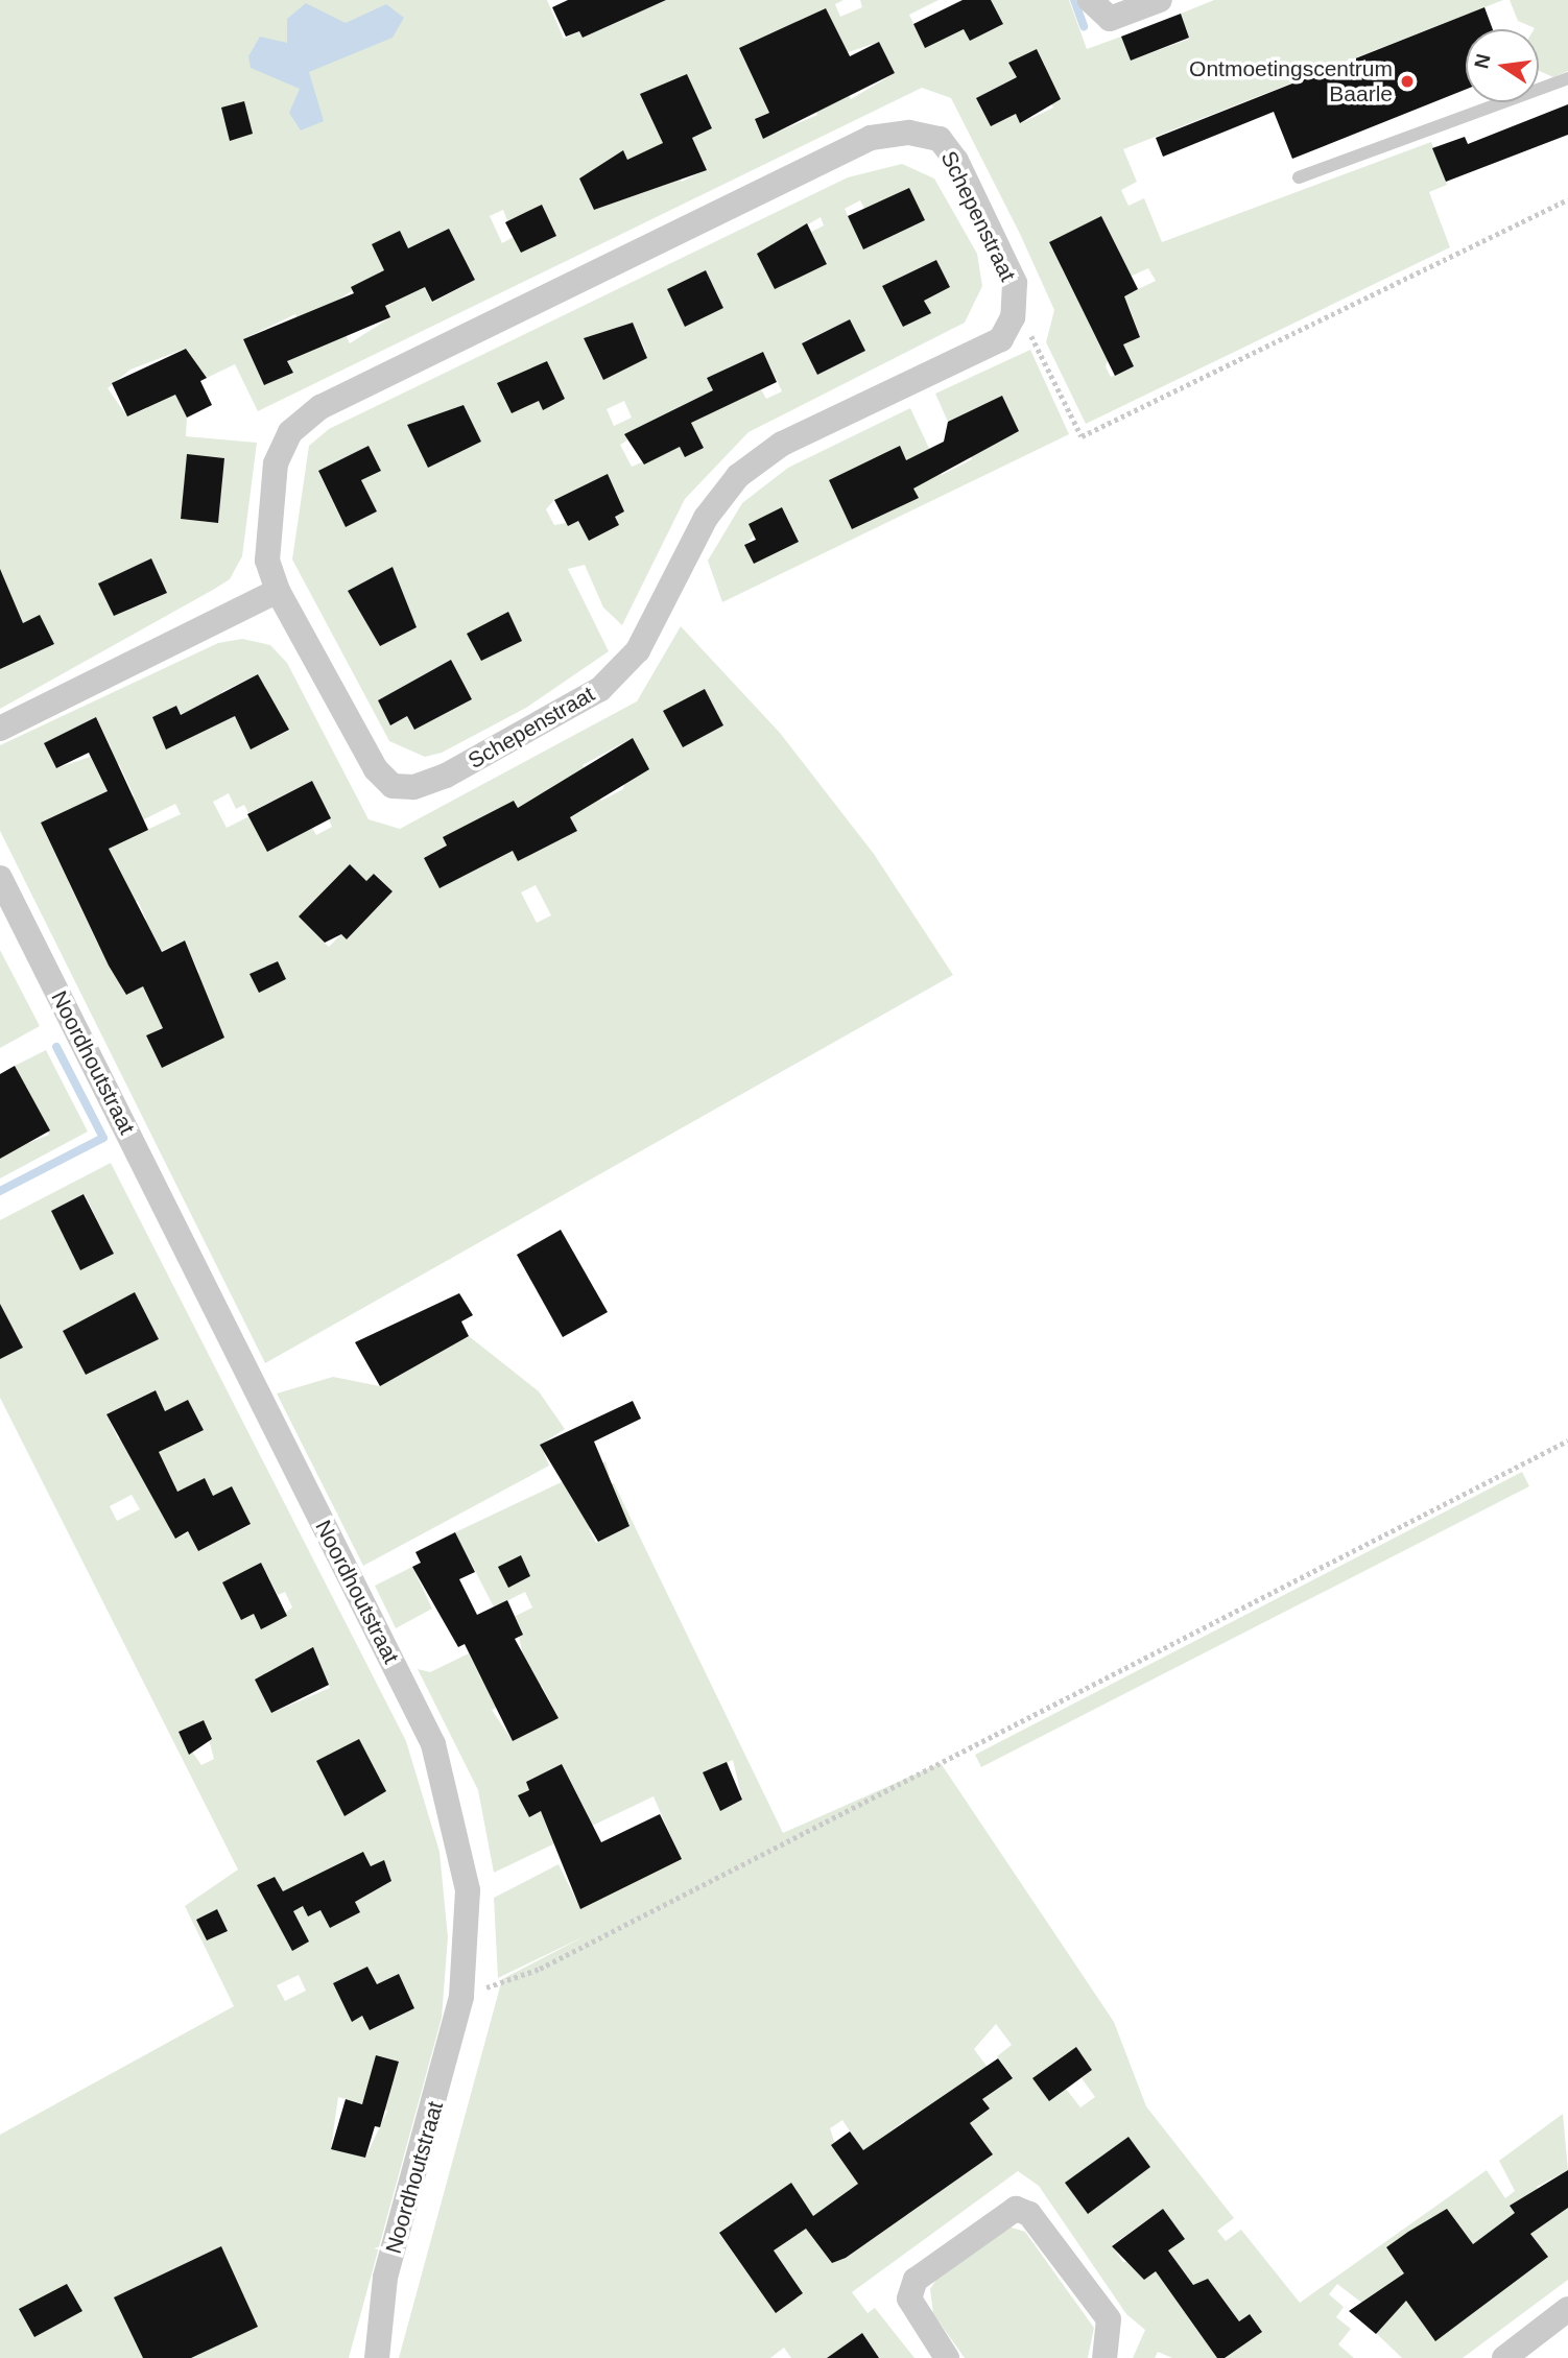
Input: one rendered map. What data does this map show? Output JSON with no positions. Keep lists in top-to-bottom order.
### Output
{
  "streets": {
    "street": ["Schepenstraat", "Noordhoutstraat"]
  },
  "places": ["Ontmoetingscentrum Baarle"],
  "north": "left"
}
